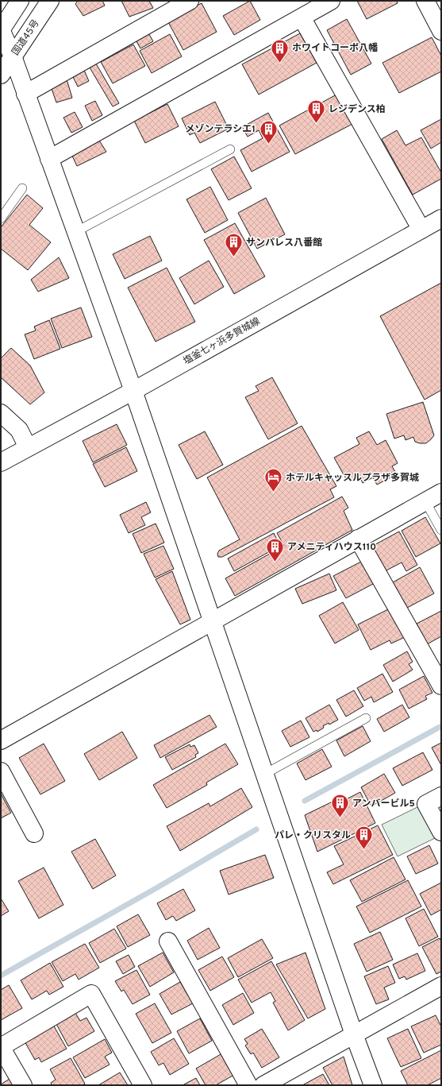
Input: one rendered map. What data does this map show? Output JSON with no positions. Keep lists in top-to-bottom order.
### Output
{
  "streets": {
    "main road": ["国道45号", "塩釜七ヶ浜多賀城線"]
  },
  "places": {
    "building": [
      "ホワイトコーポ八幡",
      "レジデンス柏",
      "メゾンテラシエ1",
      "サンパレス八番館",
      "アメニティハウス110",
      "アンバービル5",
      "パレ・クリスタル"
    ],
    "hotel": ["ホテルキャッスルプラザ多賀城"]
  }
}
